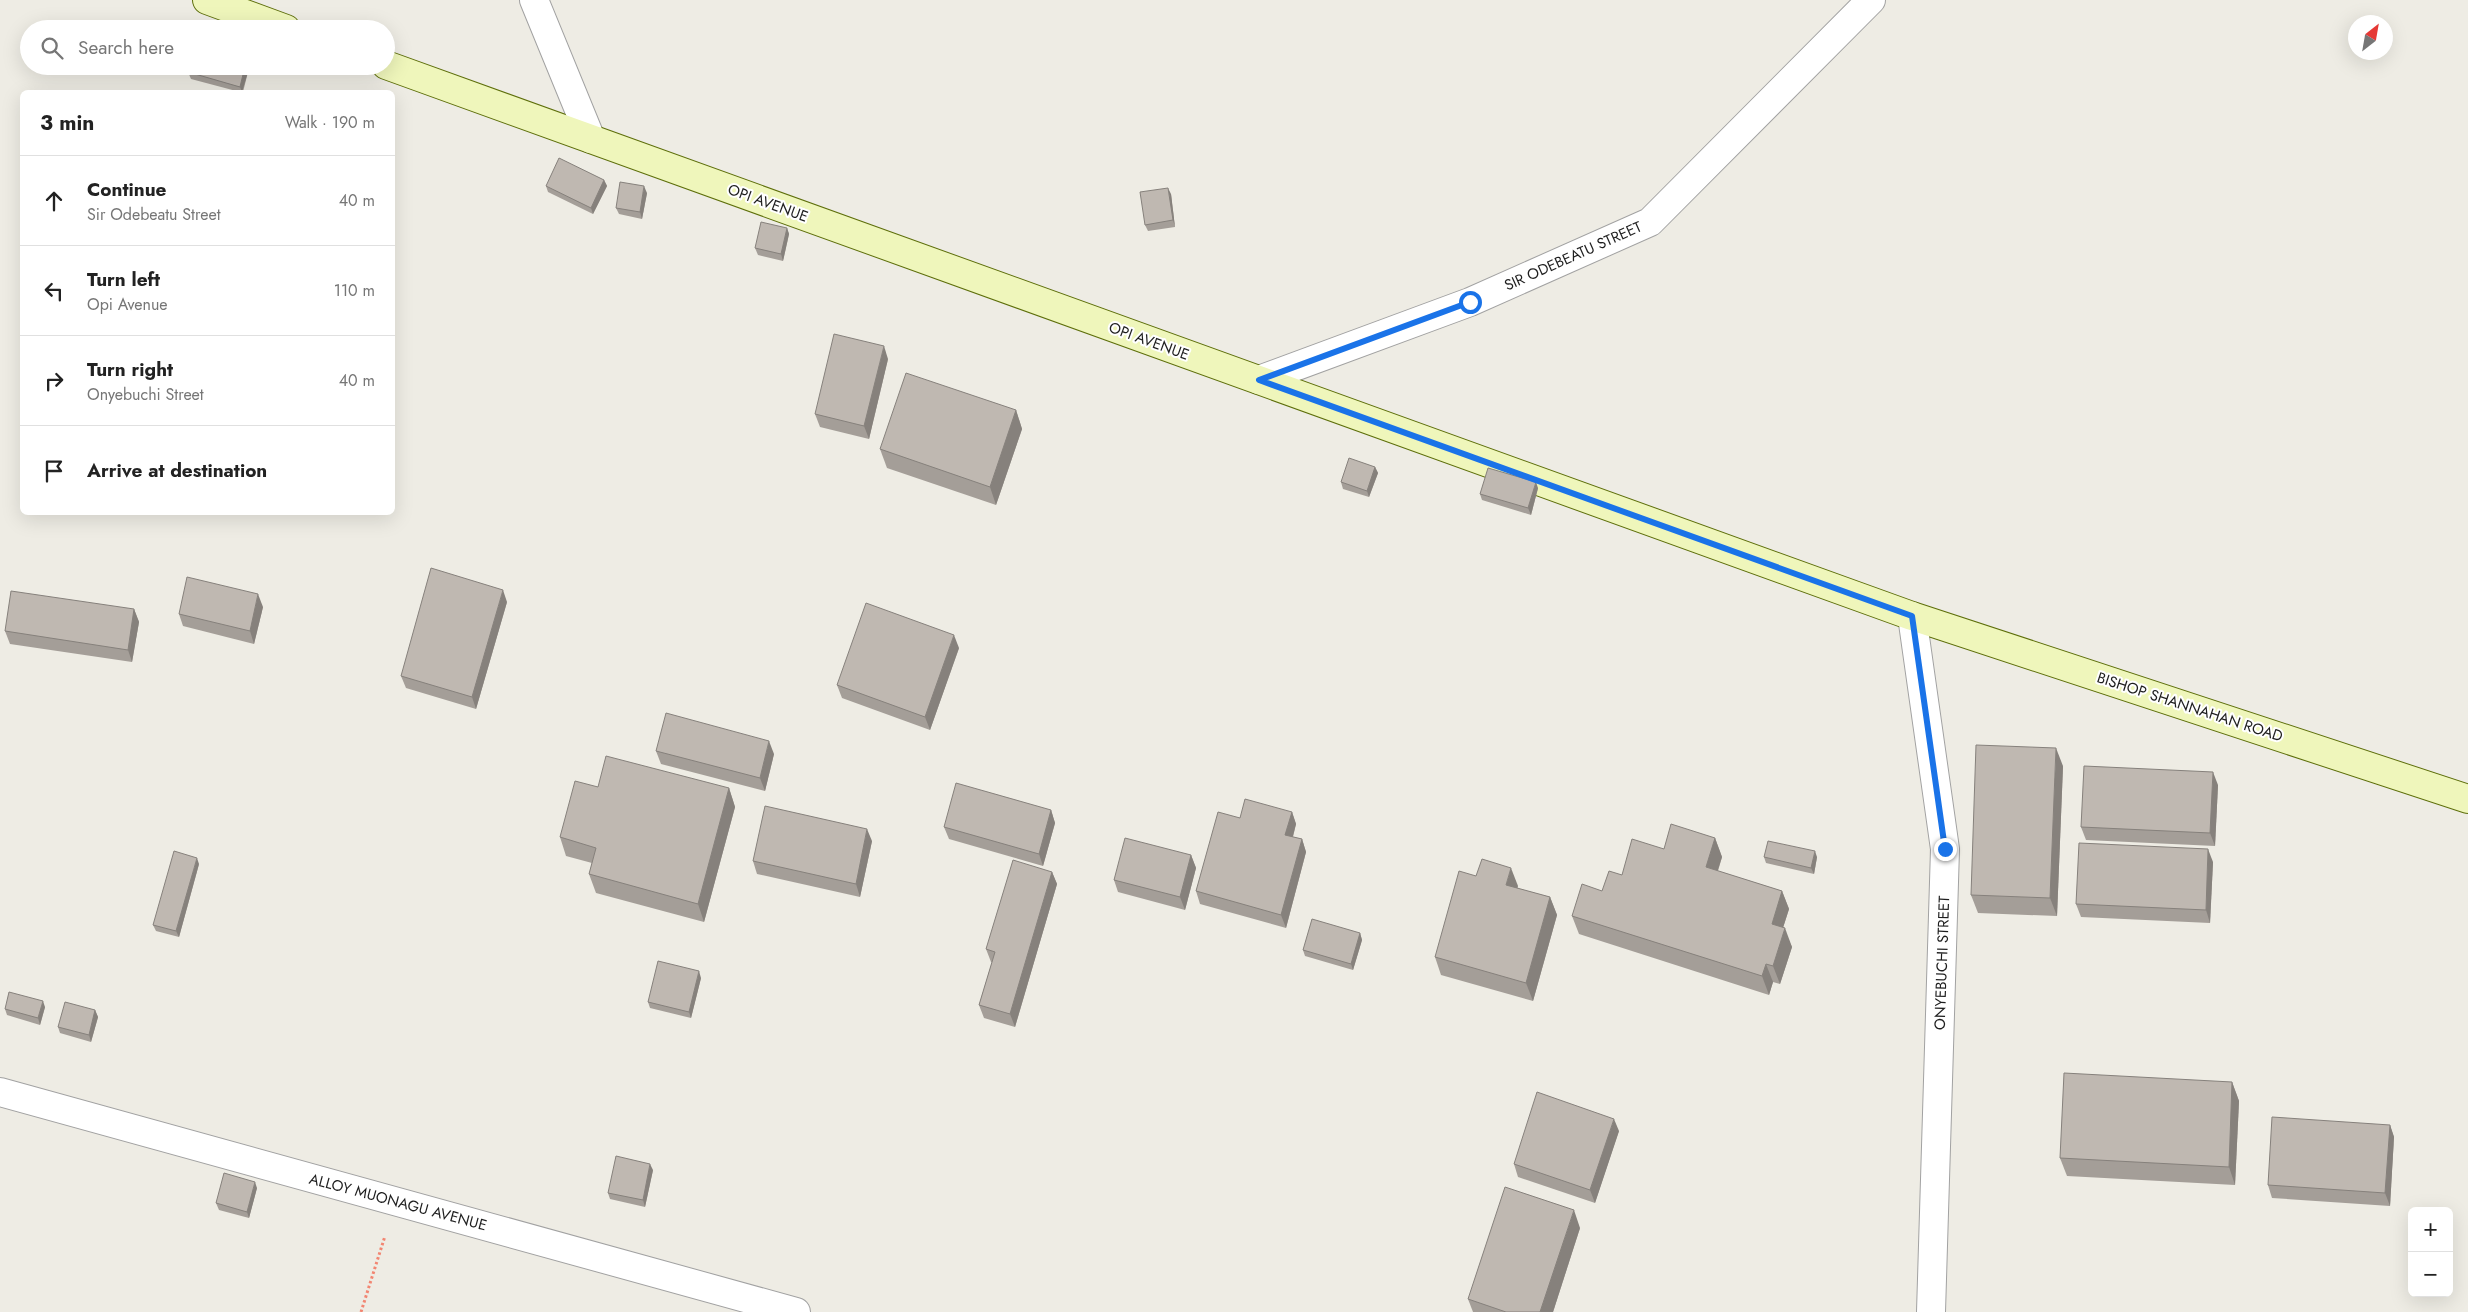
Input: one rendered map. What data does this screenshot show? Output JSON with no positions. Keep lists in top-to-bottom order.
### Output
{
  "streets": {
    "street": [
      "OPI AVENUE",
      "SIR ODEBEATU STREET",
      "BISHOP SHANNAHAN ROAD",
      "ONYEBUCHI STREET",
      "ALLOY MUONAGU AVENUE"
    ]
  },
  "crossings": [
    ["OPI AVENUE", "SIR ODEBEATU STREET"],
    ["OPI AVENUE", "BISHOP SHANNAHAN ROAD"],
    ["OPI AVENUE", "ONYEBUCHI STREET"],
    ["BISHOP SHANNAHAN ROAD", "ONYEBUCHI STREET"]
  ],
  "north": "top right",
  "page": {
    "search": "Search here",
    "heading": ["3 min", "Walk · 190 m"],
    "list": [
      ["Continue", "Sir Odebeatu Street", "40 m"],
      ["Turn left", "Opi Avenue", "110 m"],
      ["Turn right", "Onyebuchi Street", "40 m"],
      "Arrive at destination"
    ],
    "map_buttons": ["+", "−"]
  }
}
